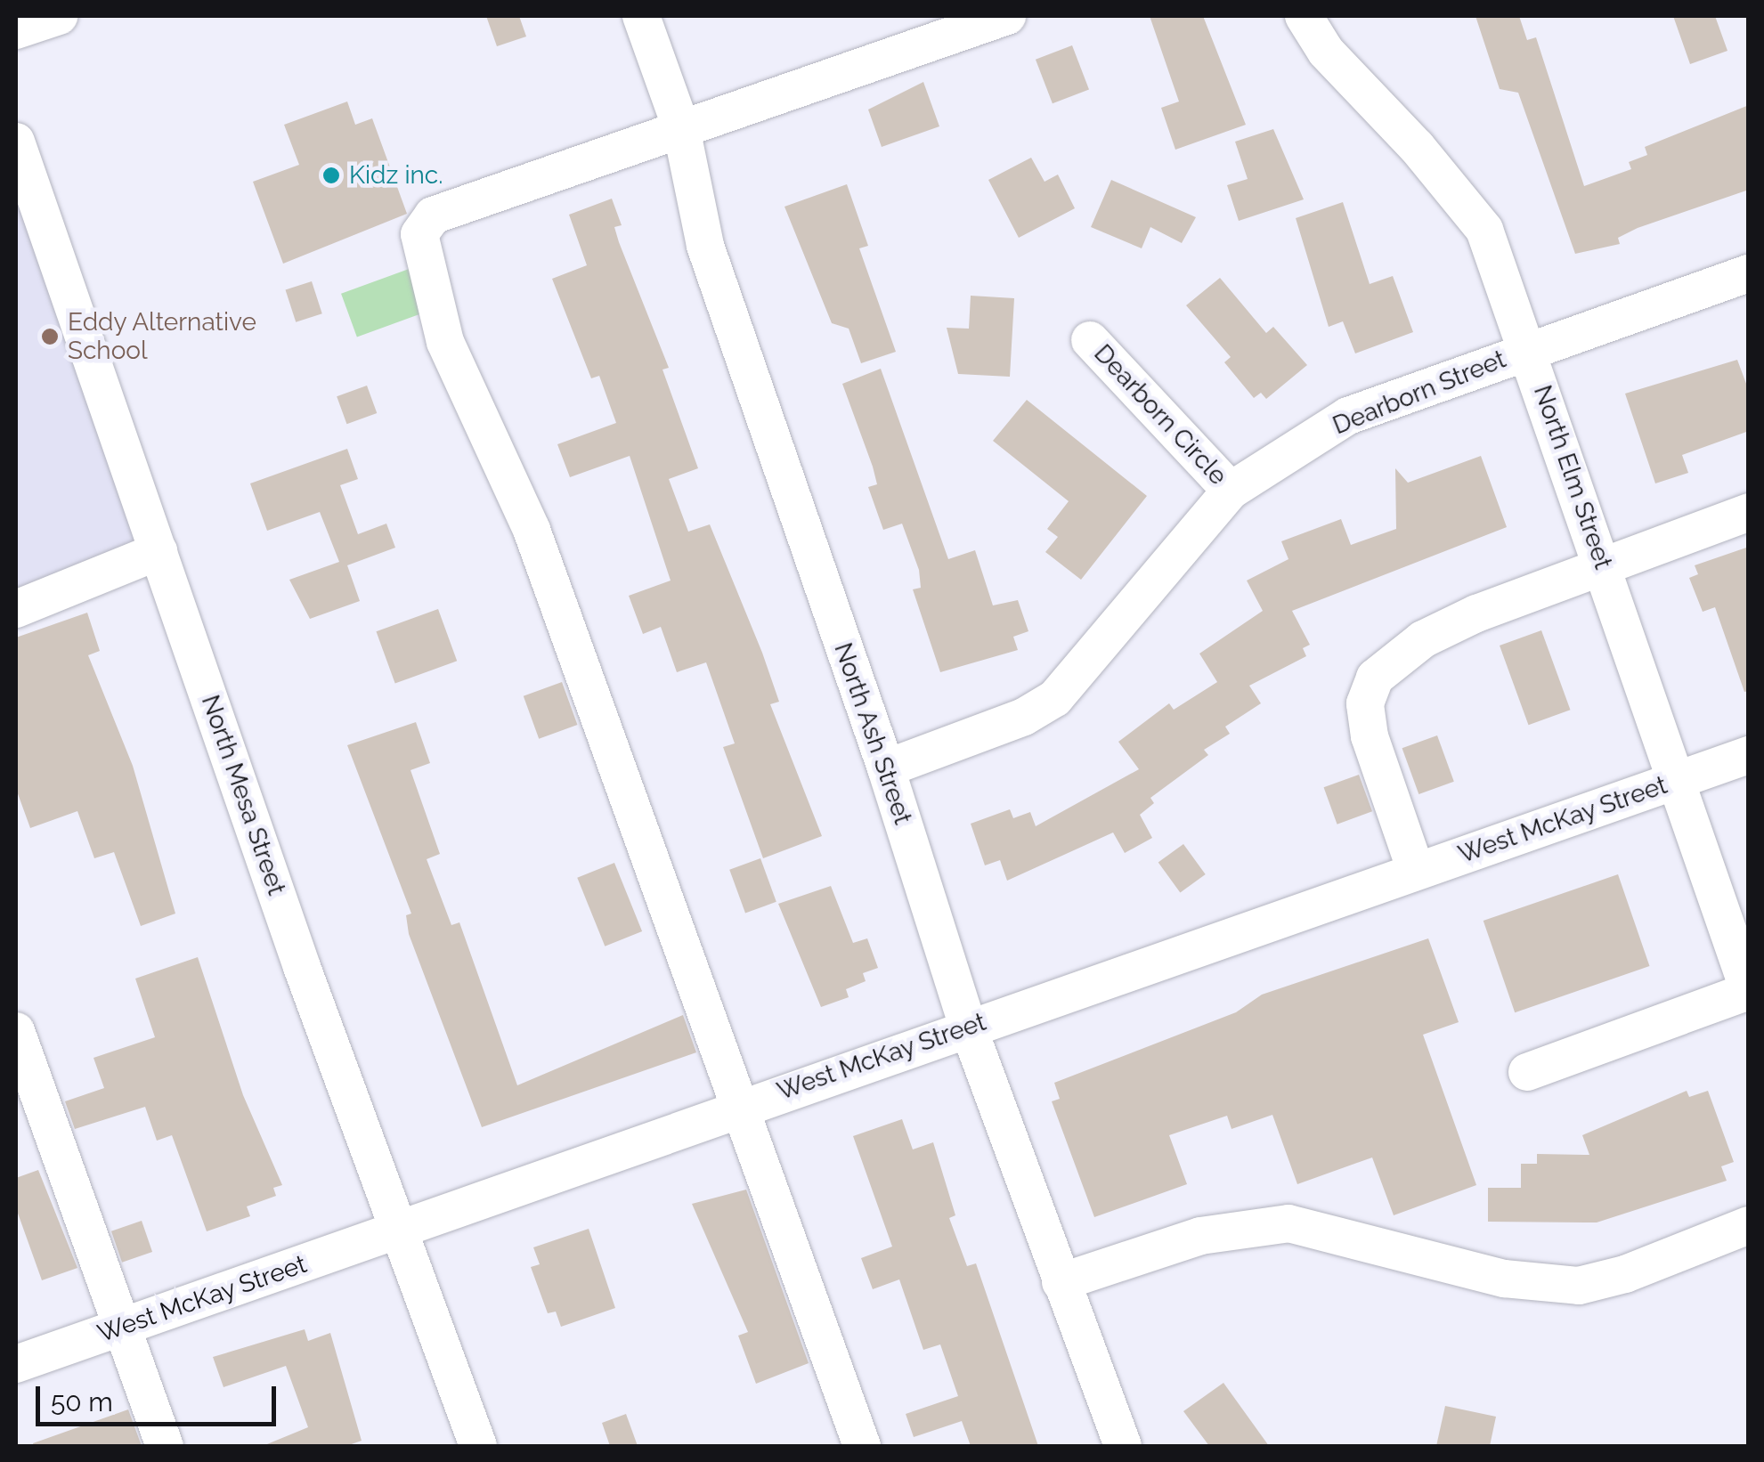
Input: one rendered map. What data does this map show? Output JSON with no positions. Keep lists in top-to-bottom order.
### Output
{
  "streets": {
    "street": [
      "Dearborn Street",
      "Dearborn Circle",
      "North Elm Street",
      "North Ash Street",
      "North Mesa Street",
      "West McKay Street"
    ]
  },
  "crossings": [
    ["Dearborn Street", "Dearborn Circle"],
    ["Dearborn Street", "North Elm Street"],
    ["Dearborn Street", "North Ash Street"],
    ["North Elm Street", "West McKay Street"],
    ["North Ash Street", "West McKay Street"],
    ["North Mesa Street", "West McKay Street"]
  ],
  "places": ["Kidz inc.", "Eddy Alternative School"],
  "scale_bar": "50 m"
}
